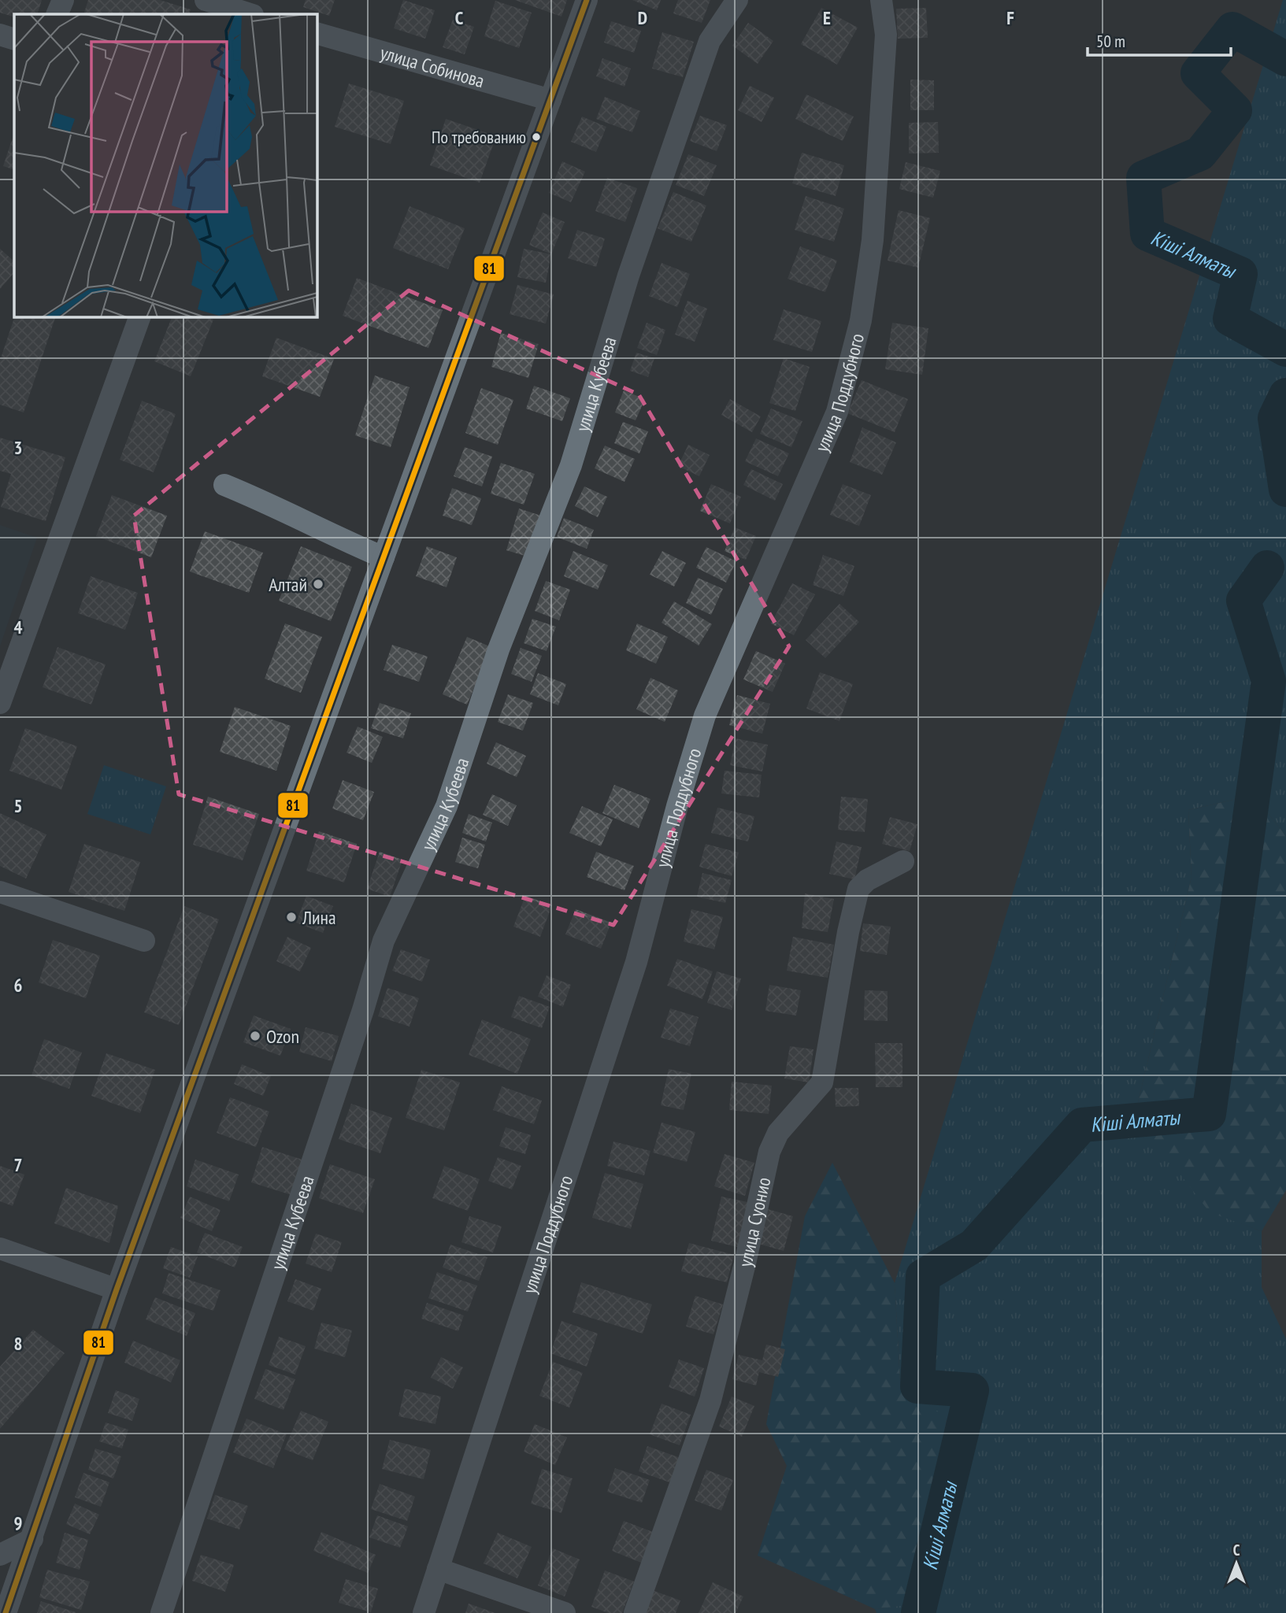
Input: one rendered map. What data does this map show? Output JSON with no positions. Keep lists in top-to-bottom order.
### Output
{
  "streets": {
    "street": [
      "улица Собинова",
      "улица Кубеева",
      "улица Поддубного",
      "улица Суонио"
    ]
  },
  "water": ["Кіші Алматы"],
  "places": [
    "По требованию",
    "Алтай",
    "Лина",
    "Ozon"
  ],
  "lines": ["transit line 81"],
  "scale_bar": "50 m",
  "north": "top",
  "grid": {
    "columns": [
      "C",
      "D",
      "E",
      "F"
    ],
    "rows": [
      "3",
      "4",
      "5",
      "6",
      "7",
      "8",
      "9"
    ]
  }
}
